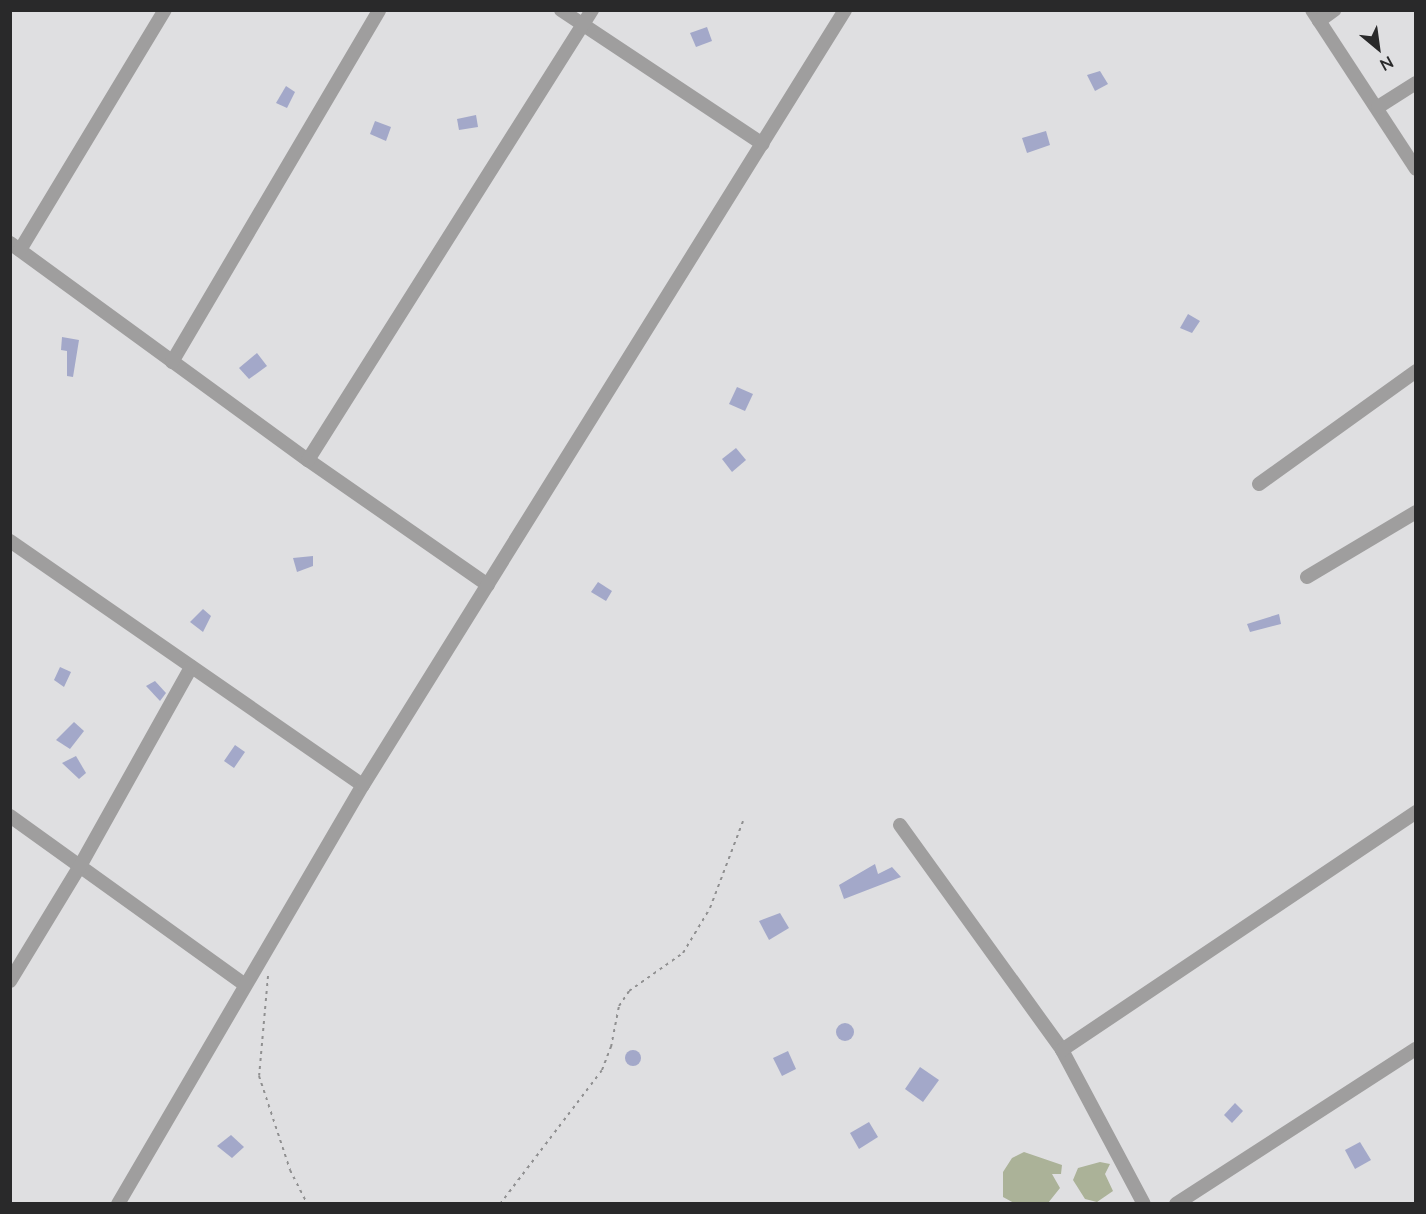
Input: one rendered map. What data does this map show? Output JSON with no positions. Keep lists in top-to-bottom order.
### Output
{
  "north": "bottom right"
}
